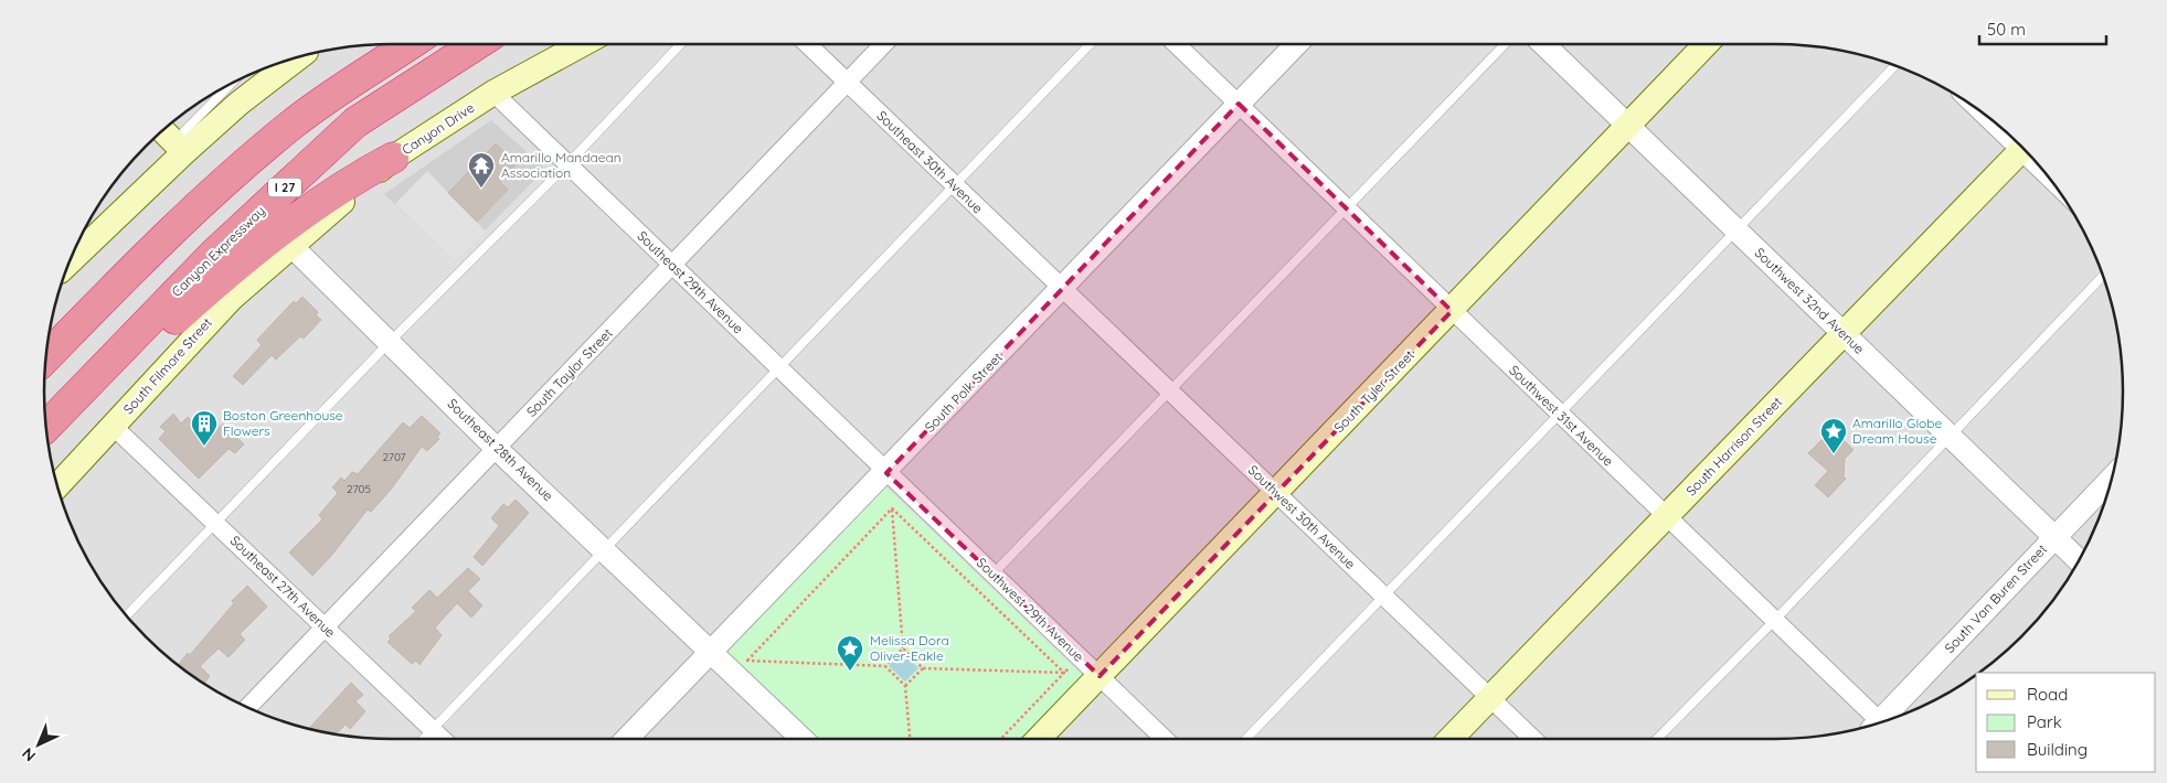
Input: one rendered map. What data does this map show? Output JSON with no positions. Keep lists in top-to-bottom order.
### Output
{
  "streets": {
    "highway": ["I 27", "Canyon Expressway"],
    "main road": [
      "Canyon Drive",
      "South Filmore Street",
      "South Tyler Street",
      "South Harrison Street"
    ],
    "street": [
      "Southeast 30th Avenue",
      "Southeast 29th Avenue",
      "Southwest 32nd Avenue",
      "South Taylor Street",
      "South Polk Street",
      "Southwest 31st Avenue",
      "Southeast 28th Avenue",
      "Southwest 30th Avenue",
      "Southeast 27th Avenue",
      "South Van Buren Street",
      "Southwest 29th Avenue"
    ]
  },
  "crossings": [
    ["Canyon Drive", "Southeast 29th Avenue"],
    ["Canyon Drive", "South Filmore Street"],
    ["Canyon Drive", "Southeast 28th Avenue"],
    ["Southeast 30th Avenue", "South Taylor Street"],
    ["Southeast 30th Avenue", "South Polk Street"],
    ["Southeast 30th Avenue", "Southwest 30th Avenue"],
    ["Southeast 29th Avenue", "South Taylor Street"],
    ["Southeast 29th Avenue", "South Polk Street"],
    ["Southeast 29th Avenue", "Southwest 29th Avenue"],
    ["Southwest 32nd Avenue", "South Tyler Street"],
    ["Southwest 32nd Avenue", "South Harrison Street"],
    ["Southwest 32nd Avenue", "South Van Buren Street"],
    ["South Filmore Street", "Southeast 28th Avenue"],
    ["South Filmore Street", "Southeast 27th Avenue"],
    ["South Taylor Street", "Southeast 28th Avenue"],
    ["South Taylor Street", "Southeast 27th Avenue"],
    ["South Tyler Street", "Southwest 31st Avenue"],
    ["South Tyler Street", "Southwest 30th Avenue"],
    ["South Tyler Street", "Southwest 29th Avenue"],
    ["South Polk Street", "Southwest 31st Avenue"],
    ["South Polk Street", "Southeast 28th Avenue"],
    ["South Polk Street", "Southwest 30th Avenue"],
    ["South Polk Street", "Southwest 29th Avenue"],
    ["Southwest 31st Avenue", "South Harrison Street"],
    ["South Harrison Street", "Southwest 30th Avenue"]
  ],
  "places": {
    "temple": ["Amarillo Mandaean Association"],
    "building": ["Boston Greenhouse Flowers"],
    "place": ["Amarillo Globe Dream House", "Melissa Dora Oliver-Eakle"]
  },
  "house_numbers": ["2707", "2705"],
  "legend": ["Road", "Park", "Building"],
  "scale_bar": "50 m",
  "north": "bottom left"
}
